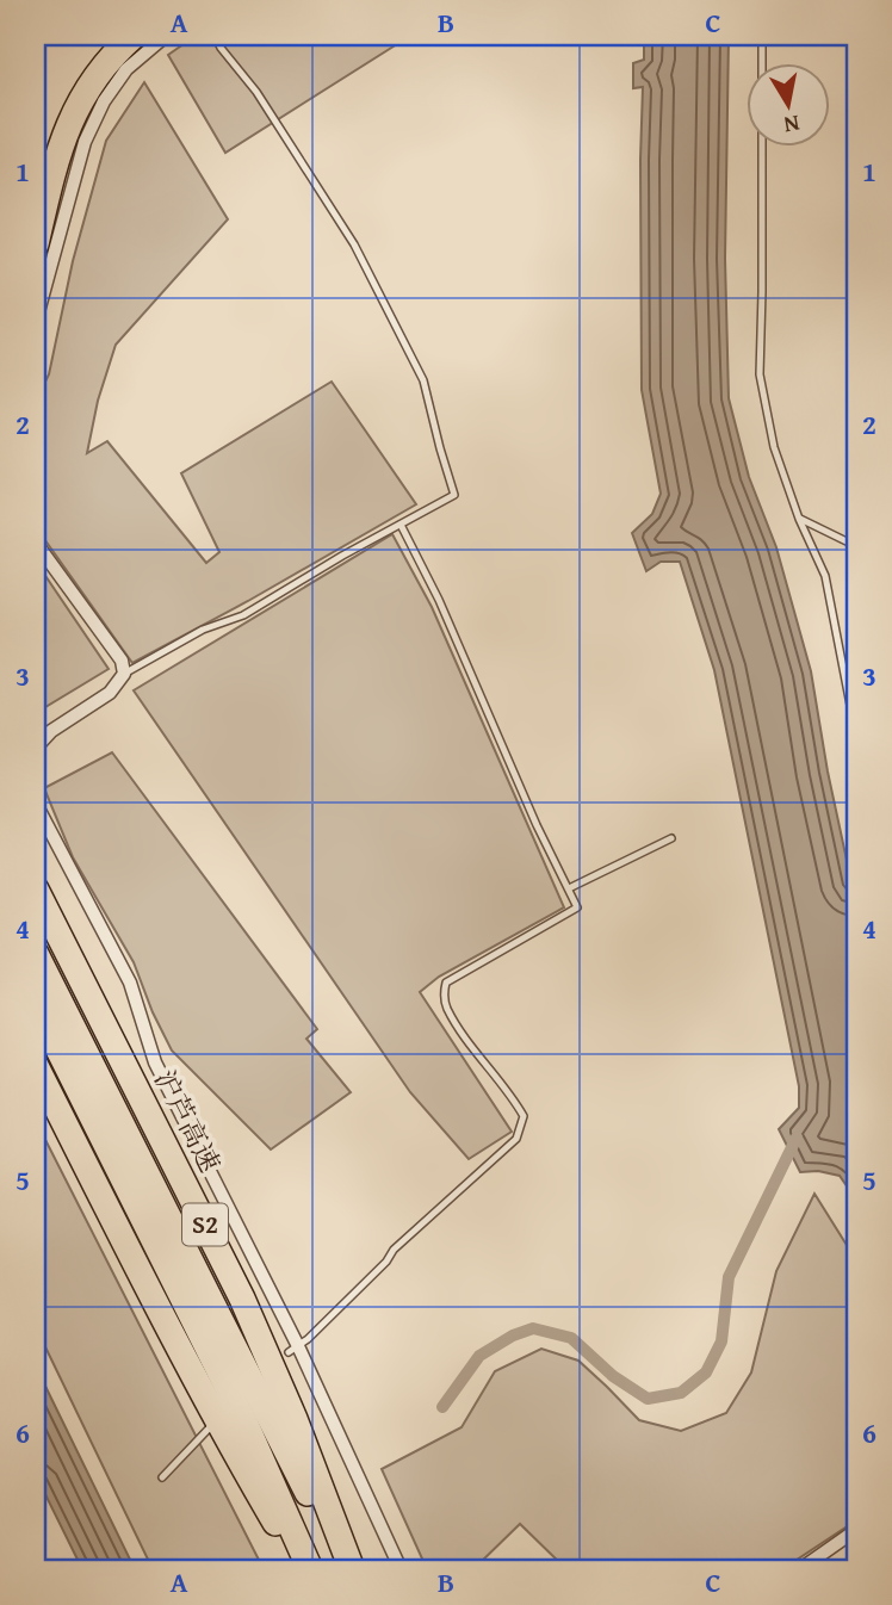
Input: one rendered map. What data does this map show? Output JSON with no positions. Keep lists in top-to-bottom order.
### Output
{
  "streets": {
    "highway": ["沪芦高速", "S2"]
  },
  "north": "bottom",
  "grid": {
    "columns": ["A", "B", "C"],
    "rows": [
      "1",
      "2",
      "3",
      "4",
      "5",
      "6"
    ]
  }
}
